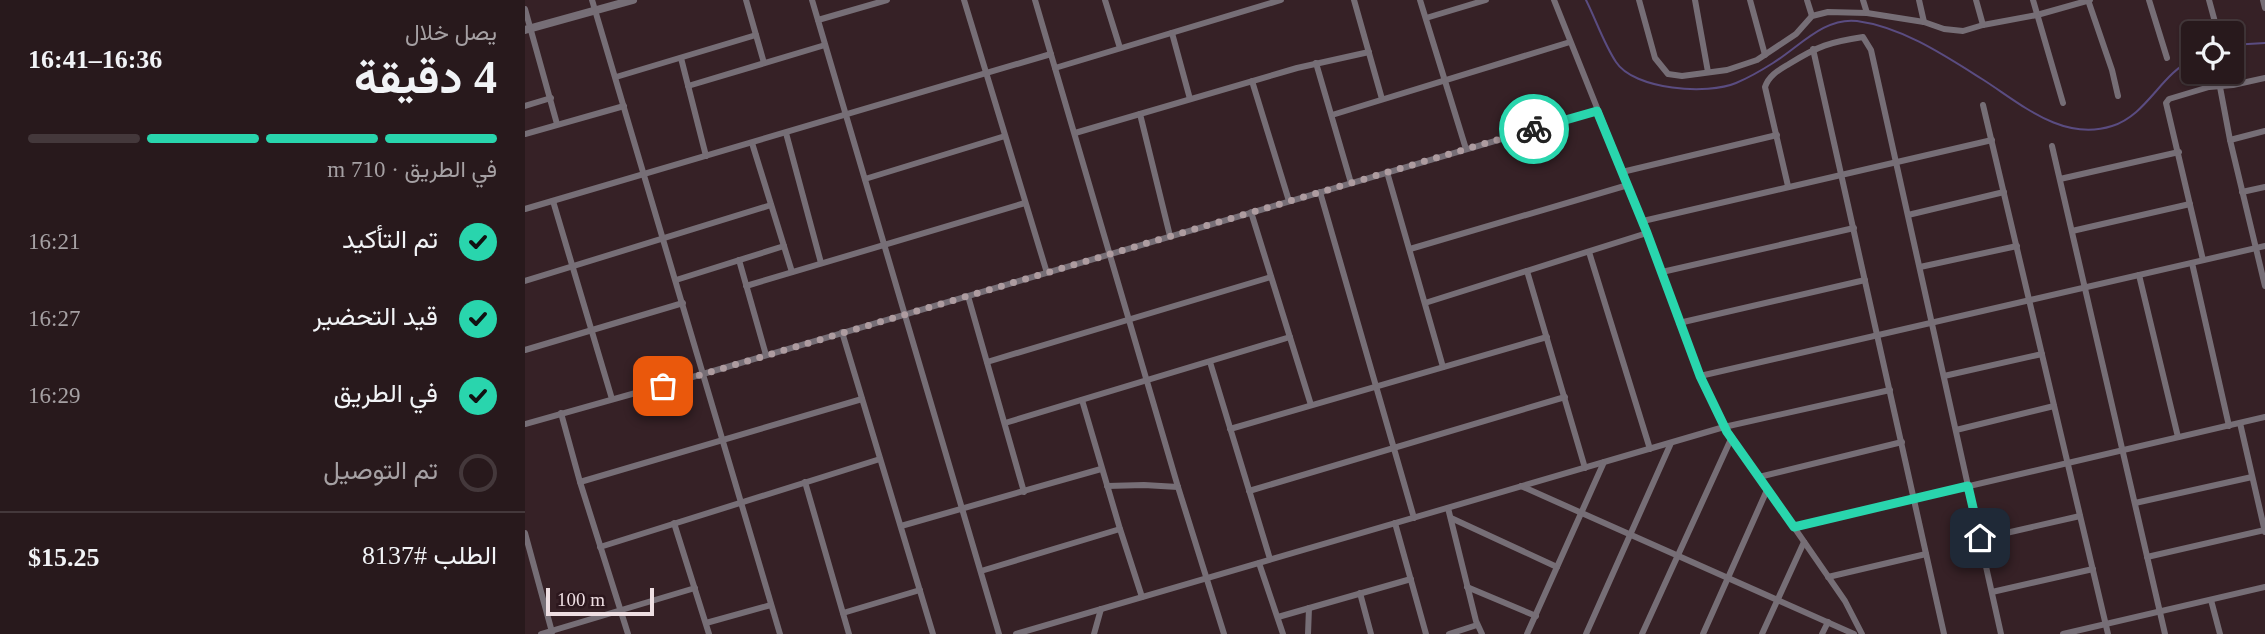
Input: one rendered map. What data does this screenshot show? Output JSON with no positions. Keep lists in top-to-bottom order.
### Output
{
  "scale_bar": "100 m",
  "page": {
    "heading": ["4 دقيقة", "يصل خلال", "16:36–16:41"],
    "panel": ["الطلب #8137", "$15.25"],
    "bar": "في الطريق · 710 m",
    "list": [
      ["تم التأكيد", "16:21"],
      ["قيد التحضير", "16:27"],
      ["في الطريق", "16:29"],
      "تم التوصيل"
    ],
    "scale": "100 m"
  }
}
